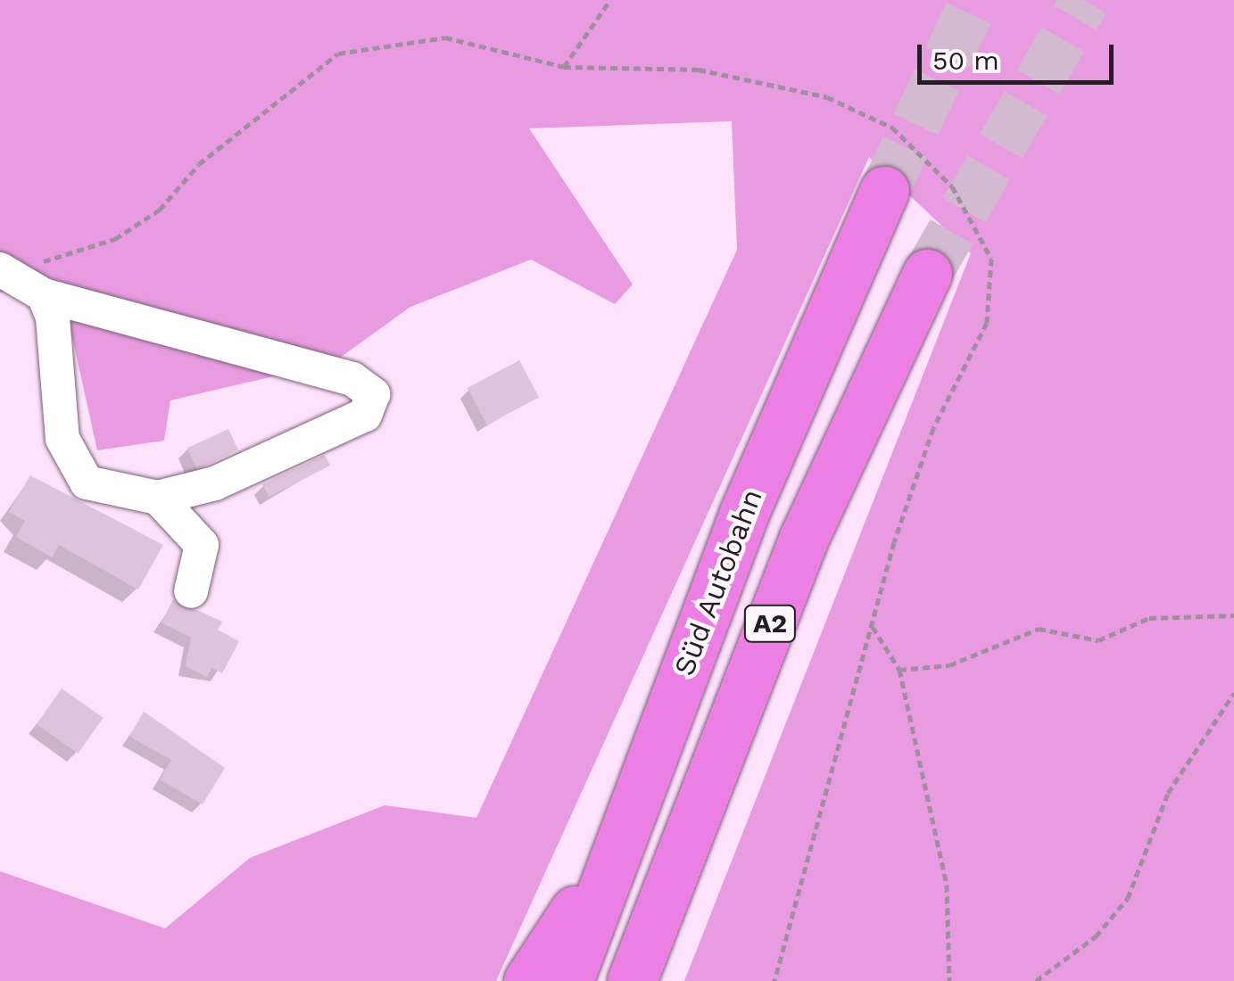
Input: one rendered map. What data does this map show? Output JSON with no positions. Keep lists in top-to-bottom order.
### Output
{
  "streets": {
    "highway": ["Süd Autobahn", "A2"]
  },
  "scale_bar": "50 m"
}
